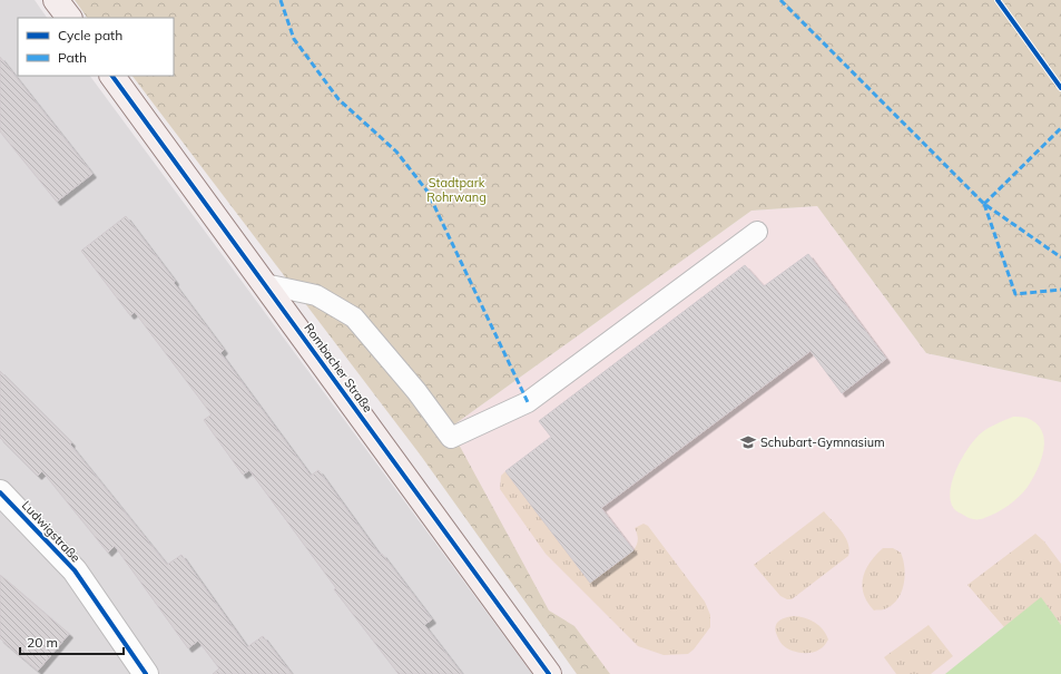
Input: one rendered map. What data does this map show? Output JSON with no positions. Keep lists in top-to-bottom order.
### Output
{
  "streets": {
    "main road": ["Rombacher Straße"],
    "street": ["Ludwigstraße"]
  },
  "parks": ["Stadtpark Rohrwang"],
  "places": {
    "school or university": ["Schubart-Gymnasium"]
  },
  "legend": ["Cycle path", "Path"],
  "scale_bar": "20 m"
}
